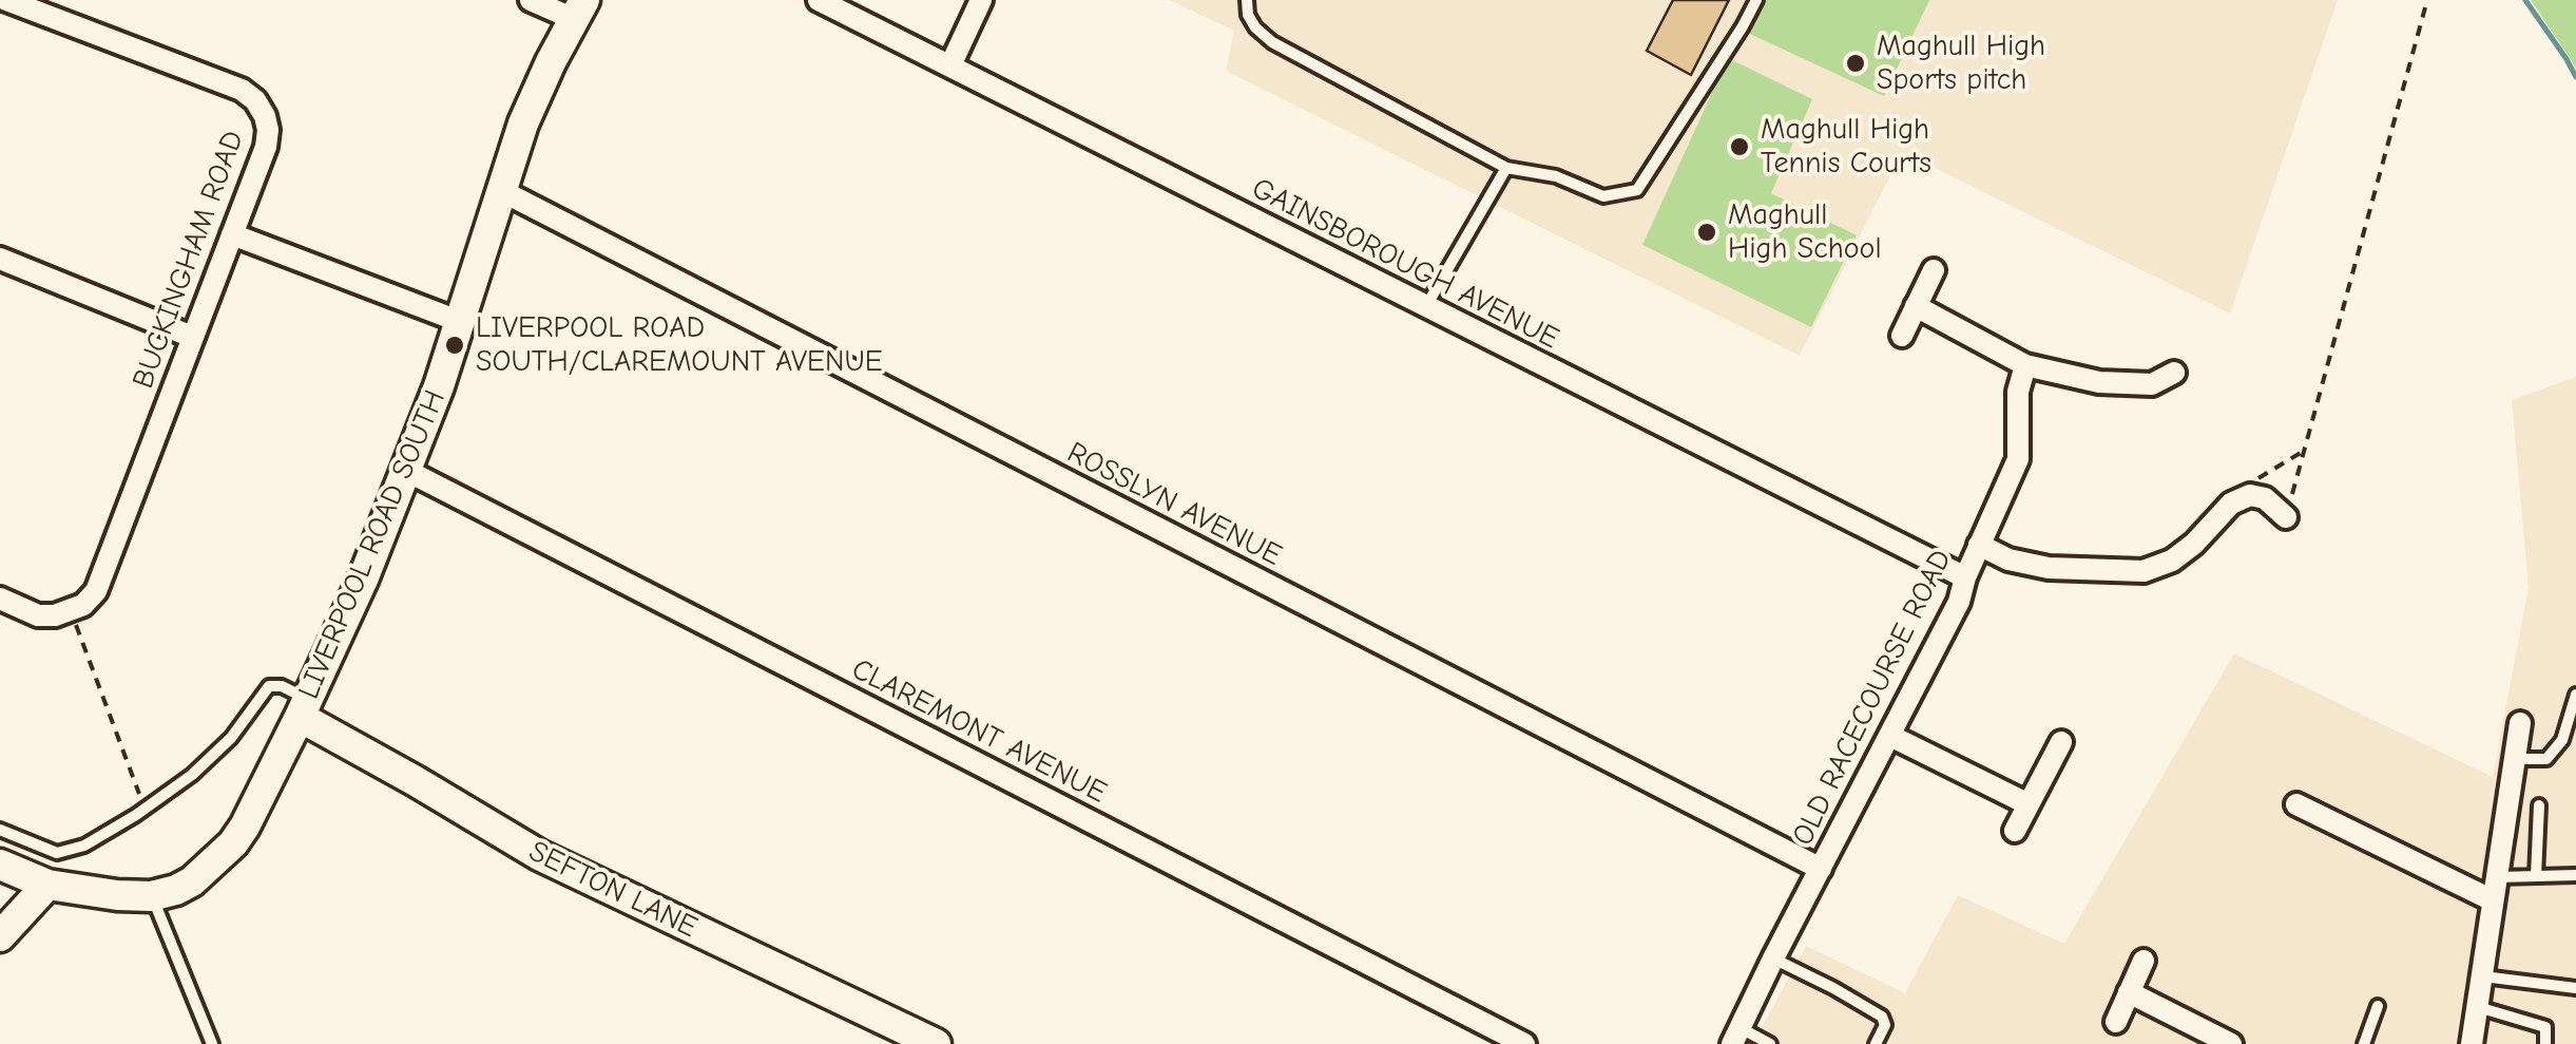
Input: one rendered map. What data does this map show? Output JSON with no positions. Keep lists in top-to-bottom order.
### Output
{
  "streets": {
    "main road": ["LIVERPOOL ROAD SOUTH", "SEFTON LANE"],
    "street": [
      "BUCKINGHAM ROAD",
      "GAINSBOROUGH AVENUE",
      "ROSSLYN AVENUE",
      "OLD RACECOURSE ROAD",
      "CLAREMONT AVENUE"
    ]
  },
  "crossings": [
    ["GAINSBOROUGH AVENUE", "OLD RACECOURSE ROAD"],
    ["ROSSLYN AVENUE", "LIVERPOOL ROAD SOUTH"],
    ["ROSSLYN AVENUE", "OLD RACECOURSE ROAD"],
    ["LIVERPOOL ROAD SOUTH", "CLAREMONT AVENUE"],
    ["LIVERPOOL ROAD SOUTH", "SEFTON LANE"]
  ],
  "places": [
    "Maghull High Sports pitch",
    "Maghull High Tennis Courts",
    "Maghull High School",
    "LIVERPOOL ROAD SOUTH/CLAREMOUNT AVENUE"
  ]
}
